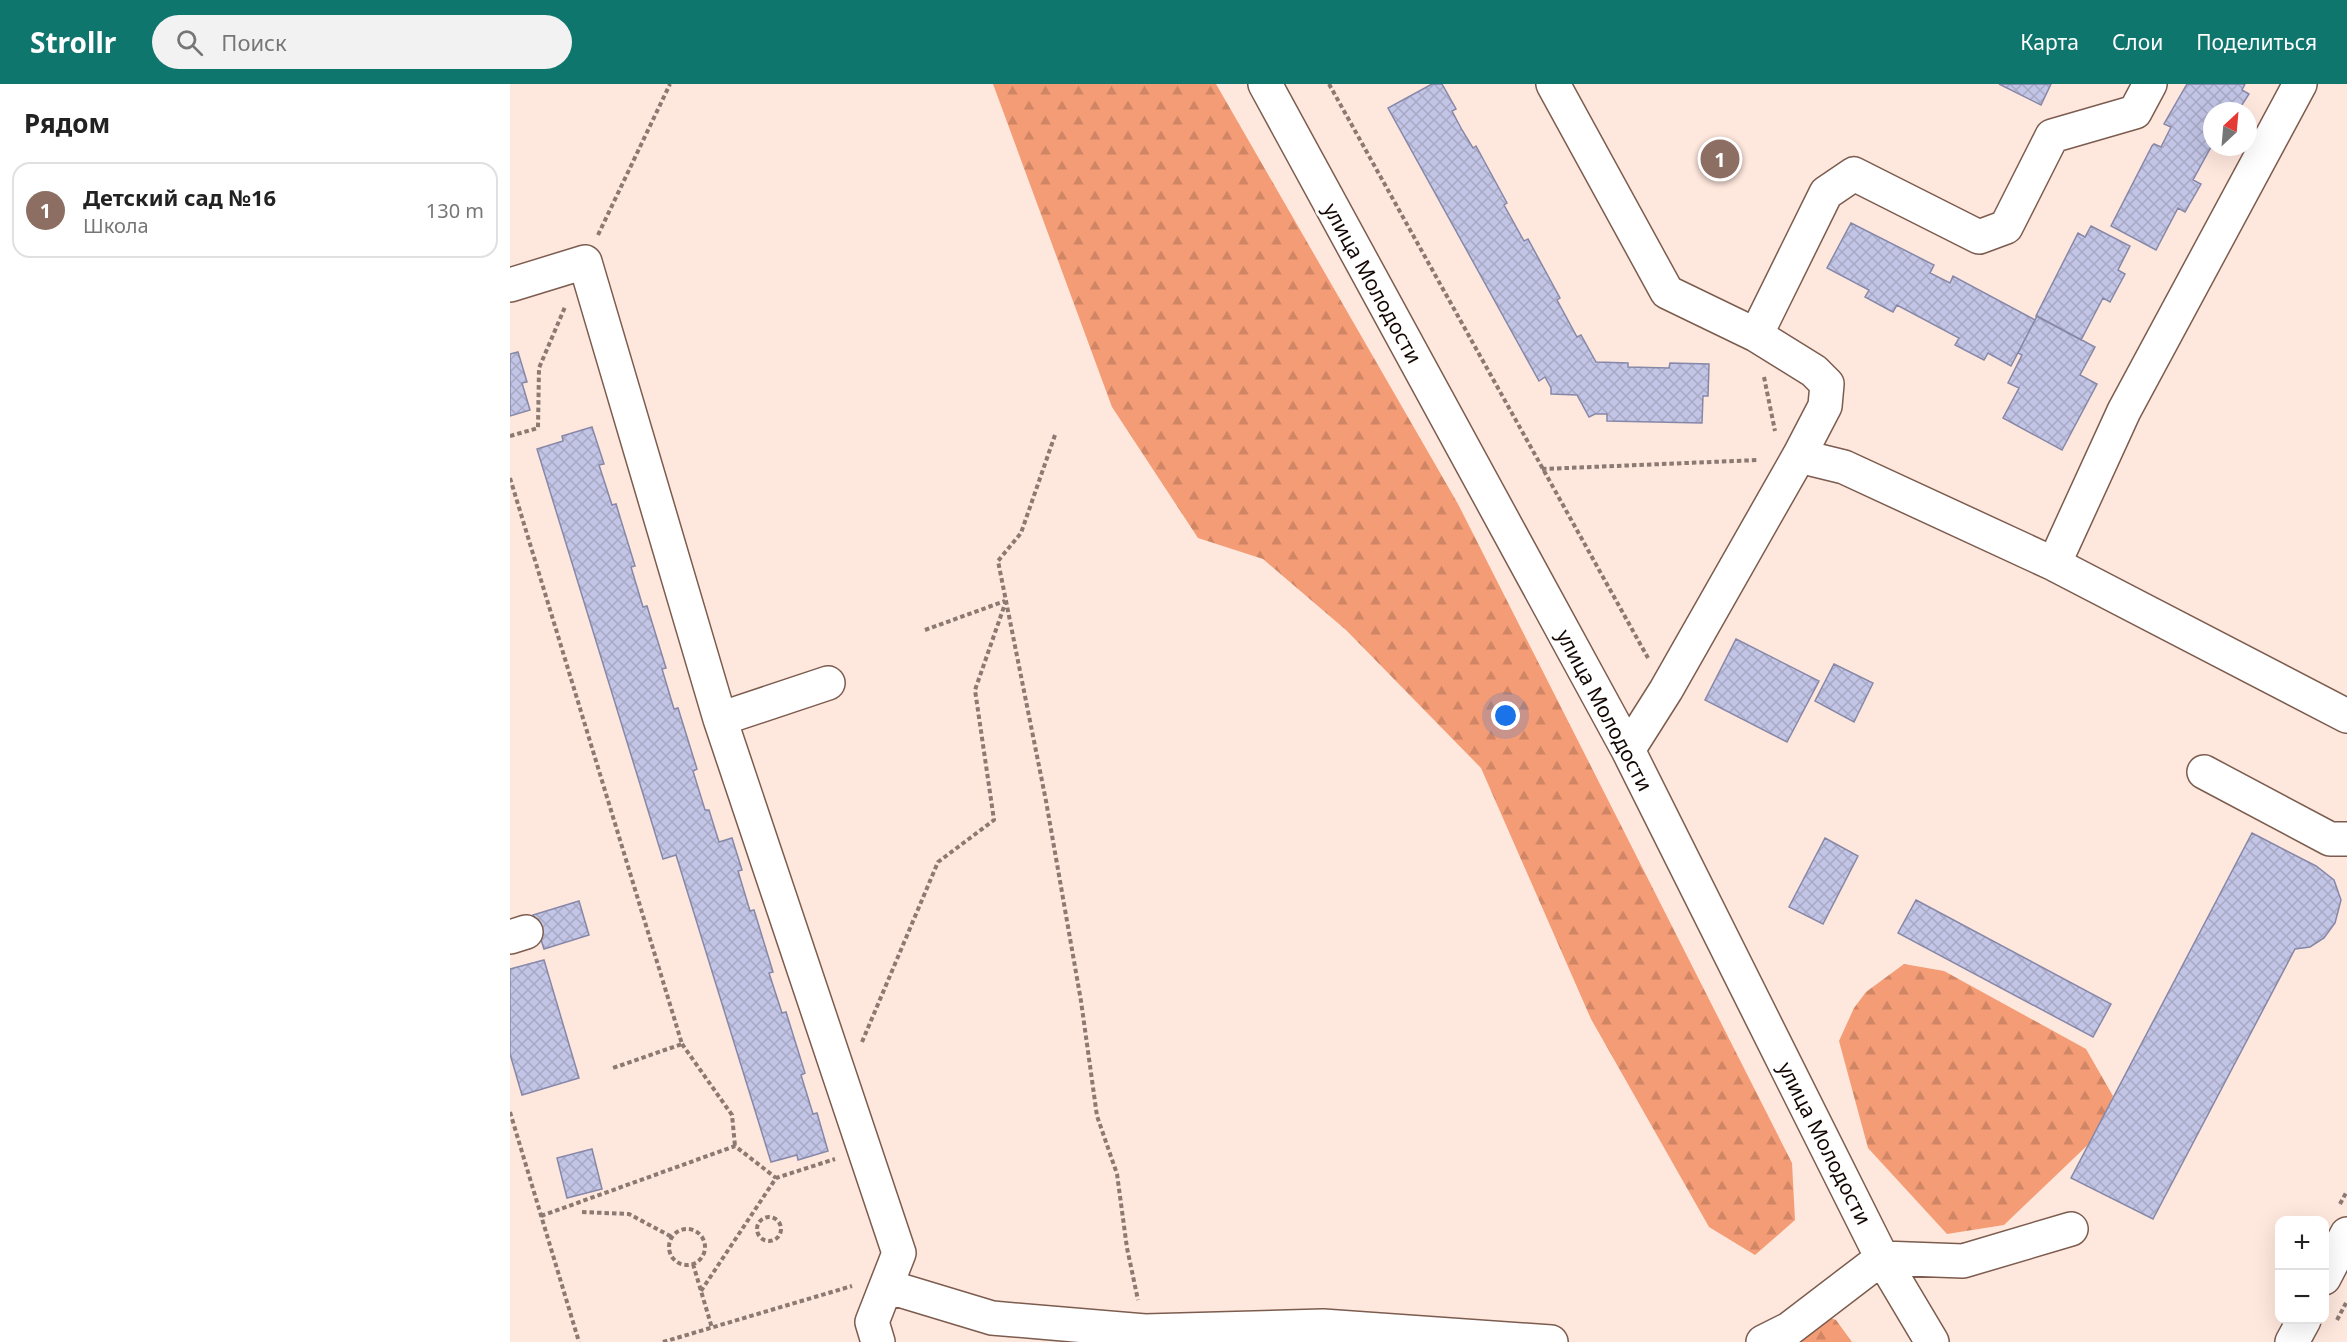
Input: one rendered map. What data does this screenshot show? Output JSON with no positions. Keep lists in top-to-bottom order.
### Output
{
  "streets": {
    "street": ["улица Молодости"]
  },
  "north": "top right",
  "page": {
    "header": "Strollr",
    "search": "Поиск",
    "nav": ["Карта", "Слои", "Поделиться"],
    "heading": "Рядом",
    "pins": "1",
    "list": [
      {
        "mark": "1",
        "name": "Детский сад №16",
        "note": "Школа",
        "value": "130 m"
      }
    ],
    "map_buttons": ["+", "−"]
  }
}
